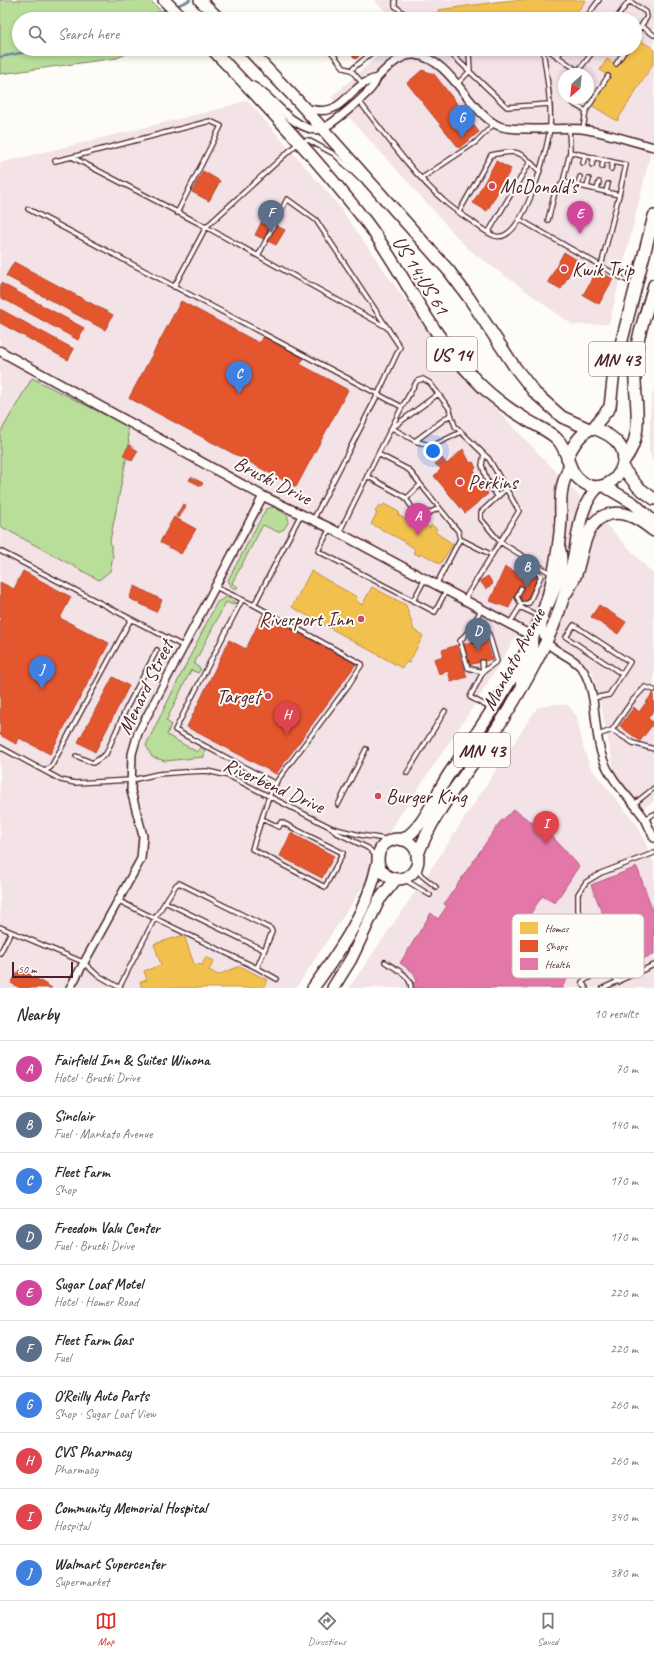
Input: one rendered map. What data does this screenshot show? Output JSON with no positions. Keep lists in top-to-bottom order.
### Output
{
  "streets": {
    "main road": [
      "US 14;US 61",
      "US 14",
      "MN 43",
      "Mankato Avenue"
    ],
    "street": ["Bruski Drive", "Menard Street"],
    "lane": ["Riverbend Drive"]
  },
  "crossings": [
    ["US 14;US 61", "US 14"],
    ["US 14;US 61", "MN 43"],
    ["US 14;US 61", "Mankato Avenue"],
    ["MN 43", "Mankato Avenue"],
    ["Bruski Drive", "Mankato Avenue"],
    ["Bruski Drive", "Menard Street"],
    ["Mankato Avenue", "Riverbend Drive"],
    ["Menard Street", "Riverbend Drive"]
  ],
  "places": [
    "McDonald's",
    "Kwik Trip",
    "Perkins",
    "Riverport Inn",
    "Target",
    "Burger King"
  ],
  "legend": ["Homes", "Shops", "Health"],
  "scale_bar": "50 m",
  "north": "bottom left",
  "page": {
    "search": "Search here",
    "pins": [
      "G",
      "F",
      "E",
      "C",
      "A",
      "B",
      "D",
      "J",
      "H",
      "I"
    ],
    "scale": "50 m",
    "heading": ["Nearby", "10 results"],
    "list": [
      {
        "mark": "A",
        "name": "Fairfield Inn & Suites Winona",
        "note": "Hotel · Bruski Drive",
        "value": "70 m"
      },
      {
        "mark": "B",
        "name": "Sinclair",
        "note": "Fuel · Mankato Avenue",
        "value": "140 m"
      },
      {
        "mark": "C",
        "name": "Fleet Farm",
        "note": "Shop",
        "value": "170 m"
      },
      {
        "mark": "D",
        "name": "Freedom Valu Center",
        "note": "Fuel · Bruski Drive",
        "value": "170 m"
      },
      {
        "mark": "E",
        "name": "Sugar Loaf Motel",
        "note": "Hotel · Homer Road",
        "value": "220 m"
      },
      {
        "mark": "F",
        "name": "Fleet Farm Gas",
        "note": "Fuel",
        "value": "220 m"
      },
      {
        "mark": "G",
        "name": "O'Reilly Auto Parts",
        "note": "Shop · Sugar Loaf View",
        "value": "260 m"
      },
      {
        "mark": "H",
        "name": "CVS Pharmacy",
        "note": "Pharmacy",
        "value": "260 m"
      },
      {
        "mark": "I",
        "name": "Community Memorial Hospital",
        "note": "Hospital",
        "value": "340 m"
      },
      {
        "mark": "J",
        "name": "Walmart Supercenter",
        "note": "Supermarket",
        "value": "380 m"
      }
    ],
    "nav": ["Map", "Directions", "Saved"]
  }
}
